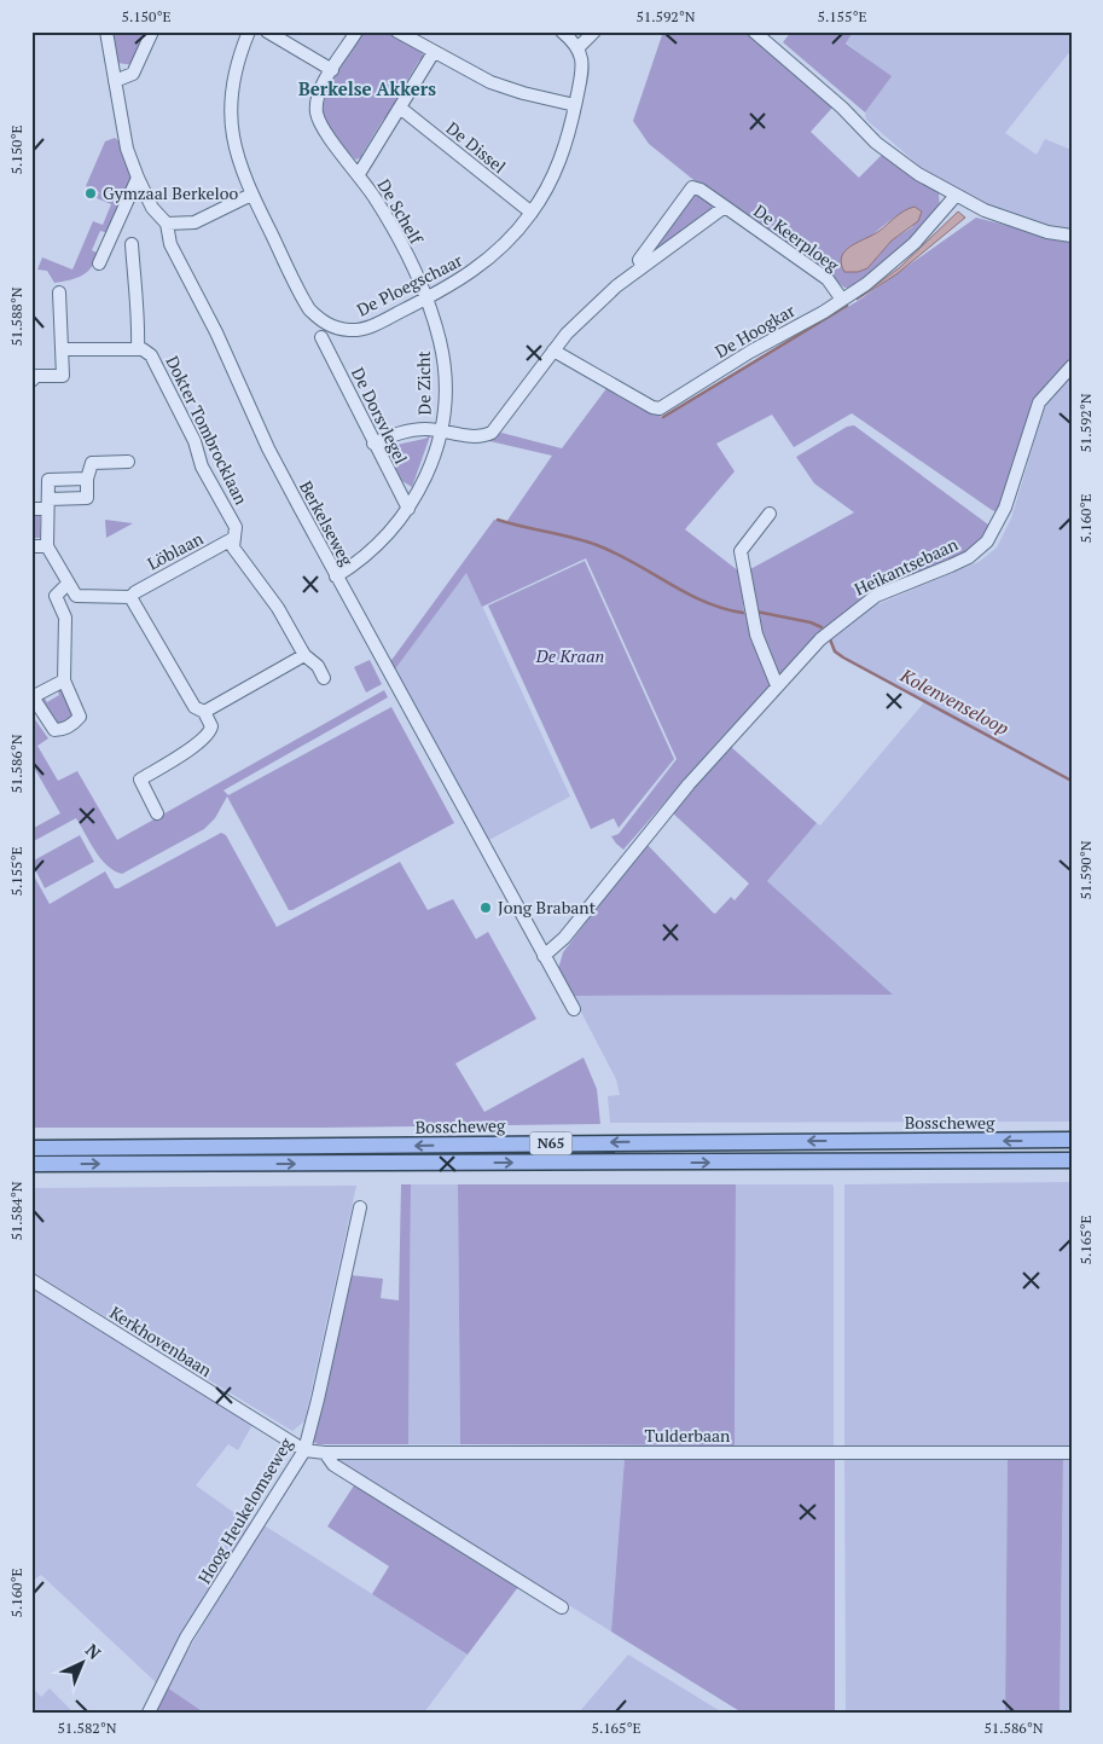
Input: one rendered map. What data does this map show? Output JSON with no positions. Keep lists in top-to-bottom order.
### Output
{
  "streets": {
    "main road": ["Bosscheweg", "N65"],
    "street": [
      "De Dissel",
      "De Schelf",
      "De Keerploeg",
      "De Ploegschaar",
      "De Hoogkar",
      "De Zicht",
      "De Dorsvlegel",
      "Dokter Tombrocklaan",
      "Berkelseweg",
      "Löblaan",
      "Heikantsebaan",
      "Kerkhovenbaan",
      "Tulderbaan",
      "Hoog Heukelomseweg"
    ]
  },
  "crossings": [
    ["De Dissel", "De Ploegschaar"],
    ["De Schelf", "De Ploegschaar"],
    ["De Schelf", "De Zicht"],
    ["De Keerploeg", "De Hoogkar"],
    ["De Ploegschaar", "De Zicht"],
    ["De Hoogkar", "De Zicht"],
    ["De Zicht", "De Dorsvlegel"],
    ["De Zicht", "Berkelseweg"],
    ["Dokter Tombrocklaan", "Löblaan"],
    ["Berkelseweg", "Heikantsebaan"],
    ["Kerkhovenbaan", "Tulderbaan"],
    ["Kerkhovenbaan", "Hoog Heukelomseweg"],
    ["Tulderbaan", "Hoog Heukelomseweg"]
  ],
  "districts": ["Berkelse Akkers"],
  "water": ["Kolenvenseloop"],
  "parks": ["De Kraan"],
  "places": ["Gymzaal Berkeloo", "Jong Brabant"],
  "north": "top right",
  "coordinates": [
    "5.150°E",
    "51.592°N",
    "5.155°E",
    "51.588°N",
    "5.160°E",
    "51.586°N",
    "51.590°N",
    "51.584°N",
    "5.165°E",
    "51.582°N"
  ]
}
